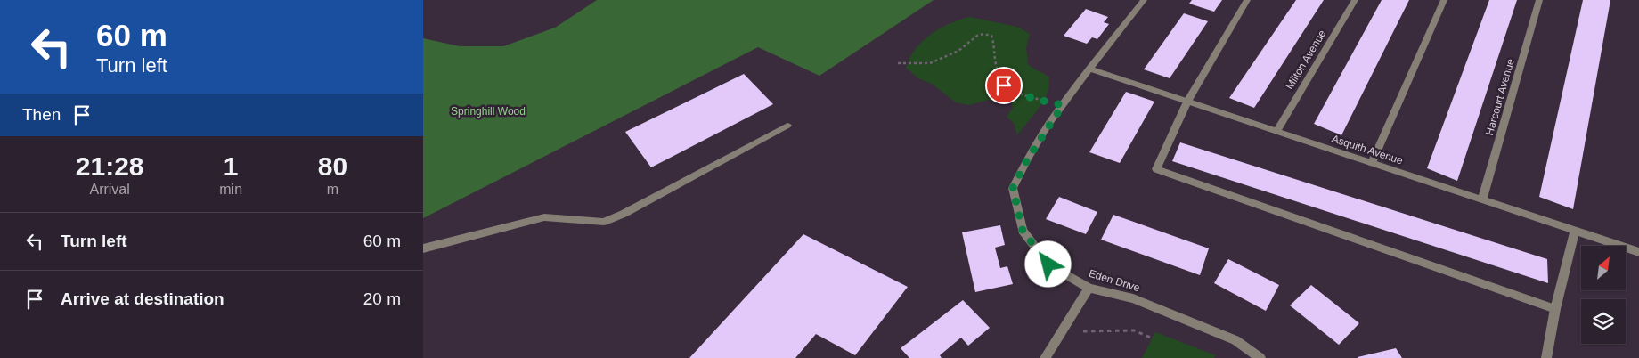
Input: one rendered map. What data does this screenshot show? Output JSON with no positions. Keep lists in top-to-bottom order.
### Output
{
  "streets": {
    "street": [
      "Milton Avenue",
      "Harcourt Avenue",
      "Asquith Avenue",
      "Eden Drive"
    ]
  },
  "crossings": [
    ["Milton Avenue", "Asquith Avenue"],
    ["Harcourt Avenue", "Asquith Avenue"],
    ["Asquith Avenue", "Eden Drive"]
  ],
  "parks": ["Springhill Wood"],
  "north": "top right",
  "page": {
    "turn": ["60 m", "Turn left"],
    "then": "Then",
    "eta": [
      "21:28",
      "Arrival",
      "1",
      "min",
      "80",
      "m"
    ],
    "list": [
      {
        "name": "Turn left",
        "value": "60 m"
      },
      {
        "name": "Arrive at destination",
        "value": "20 m"
      }
    ]
  }
}
